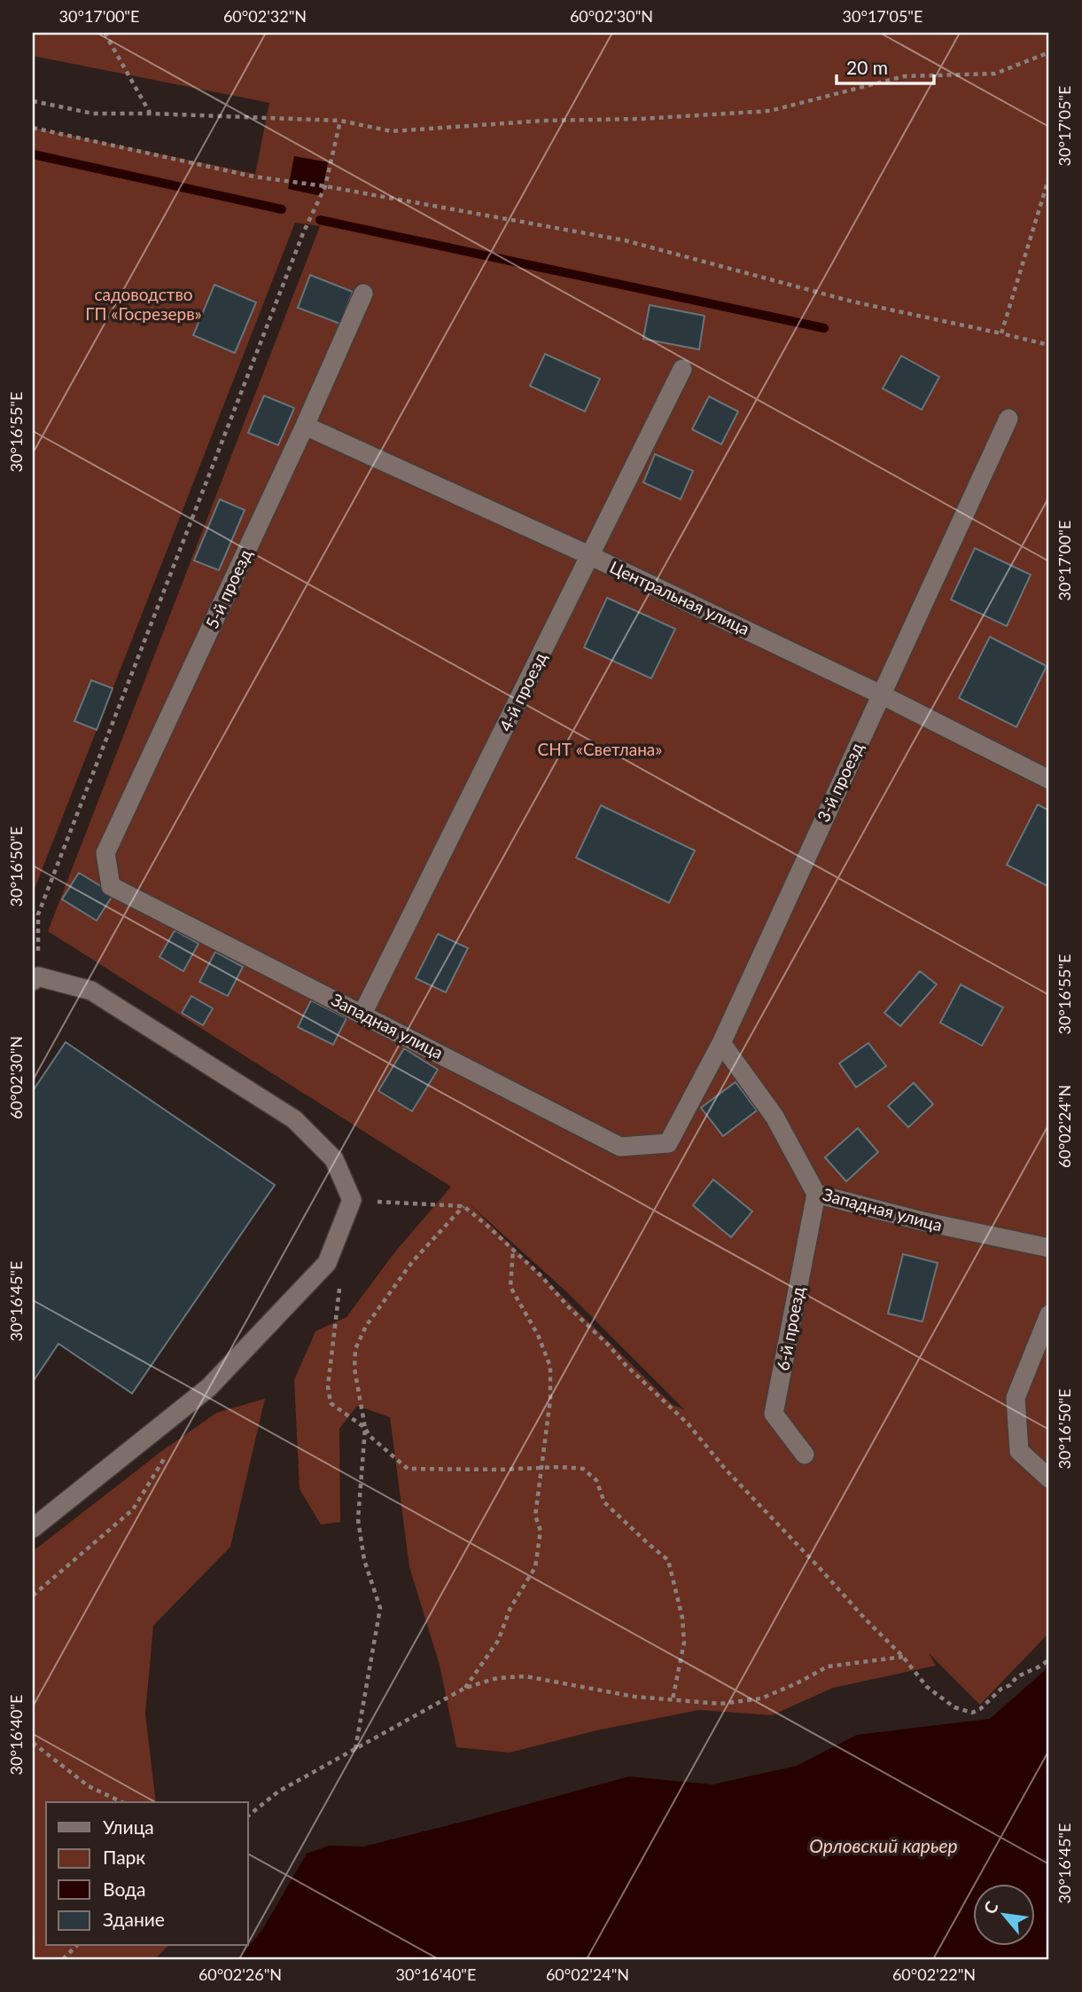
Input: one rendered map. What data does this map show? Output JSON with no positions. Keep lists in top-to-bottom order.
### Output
{
  "streets": {
    "street": [
      "5-й проезд",
      "Центральная улица",
      "4-й проезд",
      "3-й проезд",
      "Западная улица",
      "6-й проезд"
    ]
  },
  "crossings": [
    ["5-й проезд", "Центральная улица"],
    ["5-й проезд", "Западная улица"],
    ["Центральная улица", "4-й проезд"],
    ["Центральная улица", "3-й проезд"],
    ["4-й проезд", "Западная улица"],
    ["3-й проезд", "Западная улица"],
    ["Западная улица", "6-й проезд"]
  ],
  "water": ["Орловский карьер"],
  "parks": ["садоводство ГП «Госрезерв»", "СНТ «Светлана»"],
  "legend": [
    "Улица",
    "Парк",
    "Вода",
    "Здание"
  ],
  "scale_bar": "20 m",
  "north": "top left",
  "coordinates": [
    "30°17'00\"E",
    "60°02'32\"N",
    "60°02'30\"N",
    "30°17'05\"E",
    "30°16'55\"E",
    "30°16'50\"E",
    "60°02'24\"N",
    "30°16'45\"E",
    "30°16'40\"E",
    "60°02'26\"N",
    "60°02'22\"N"
  ]
}
